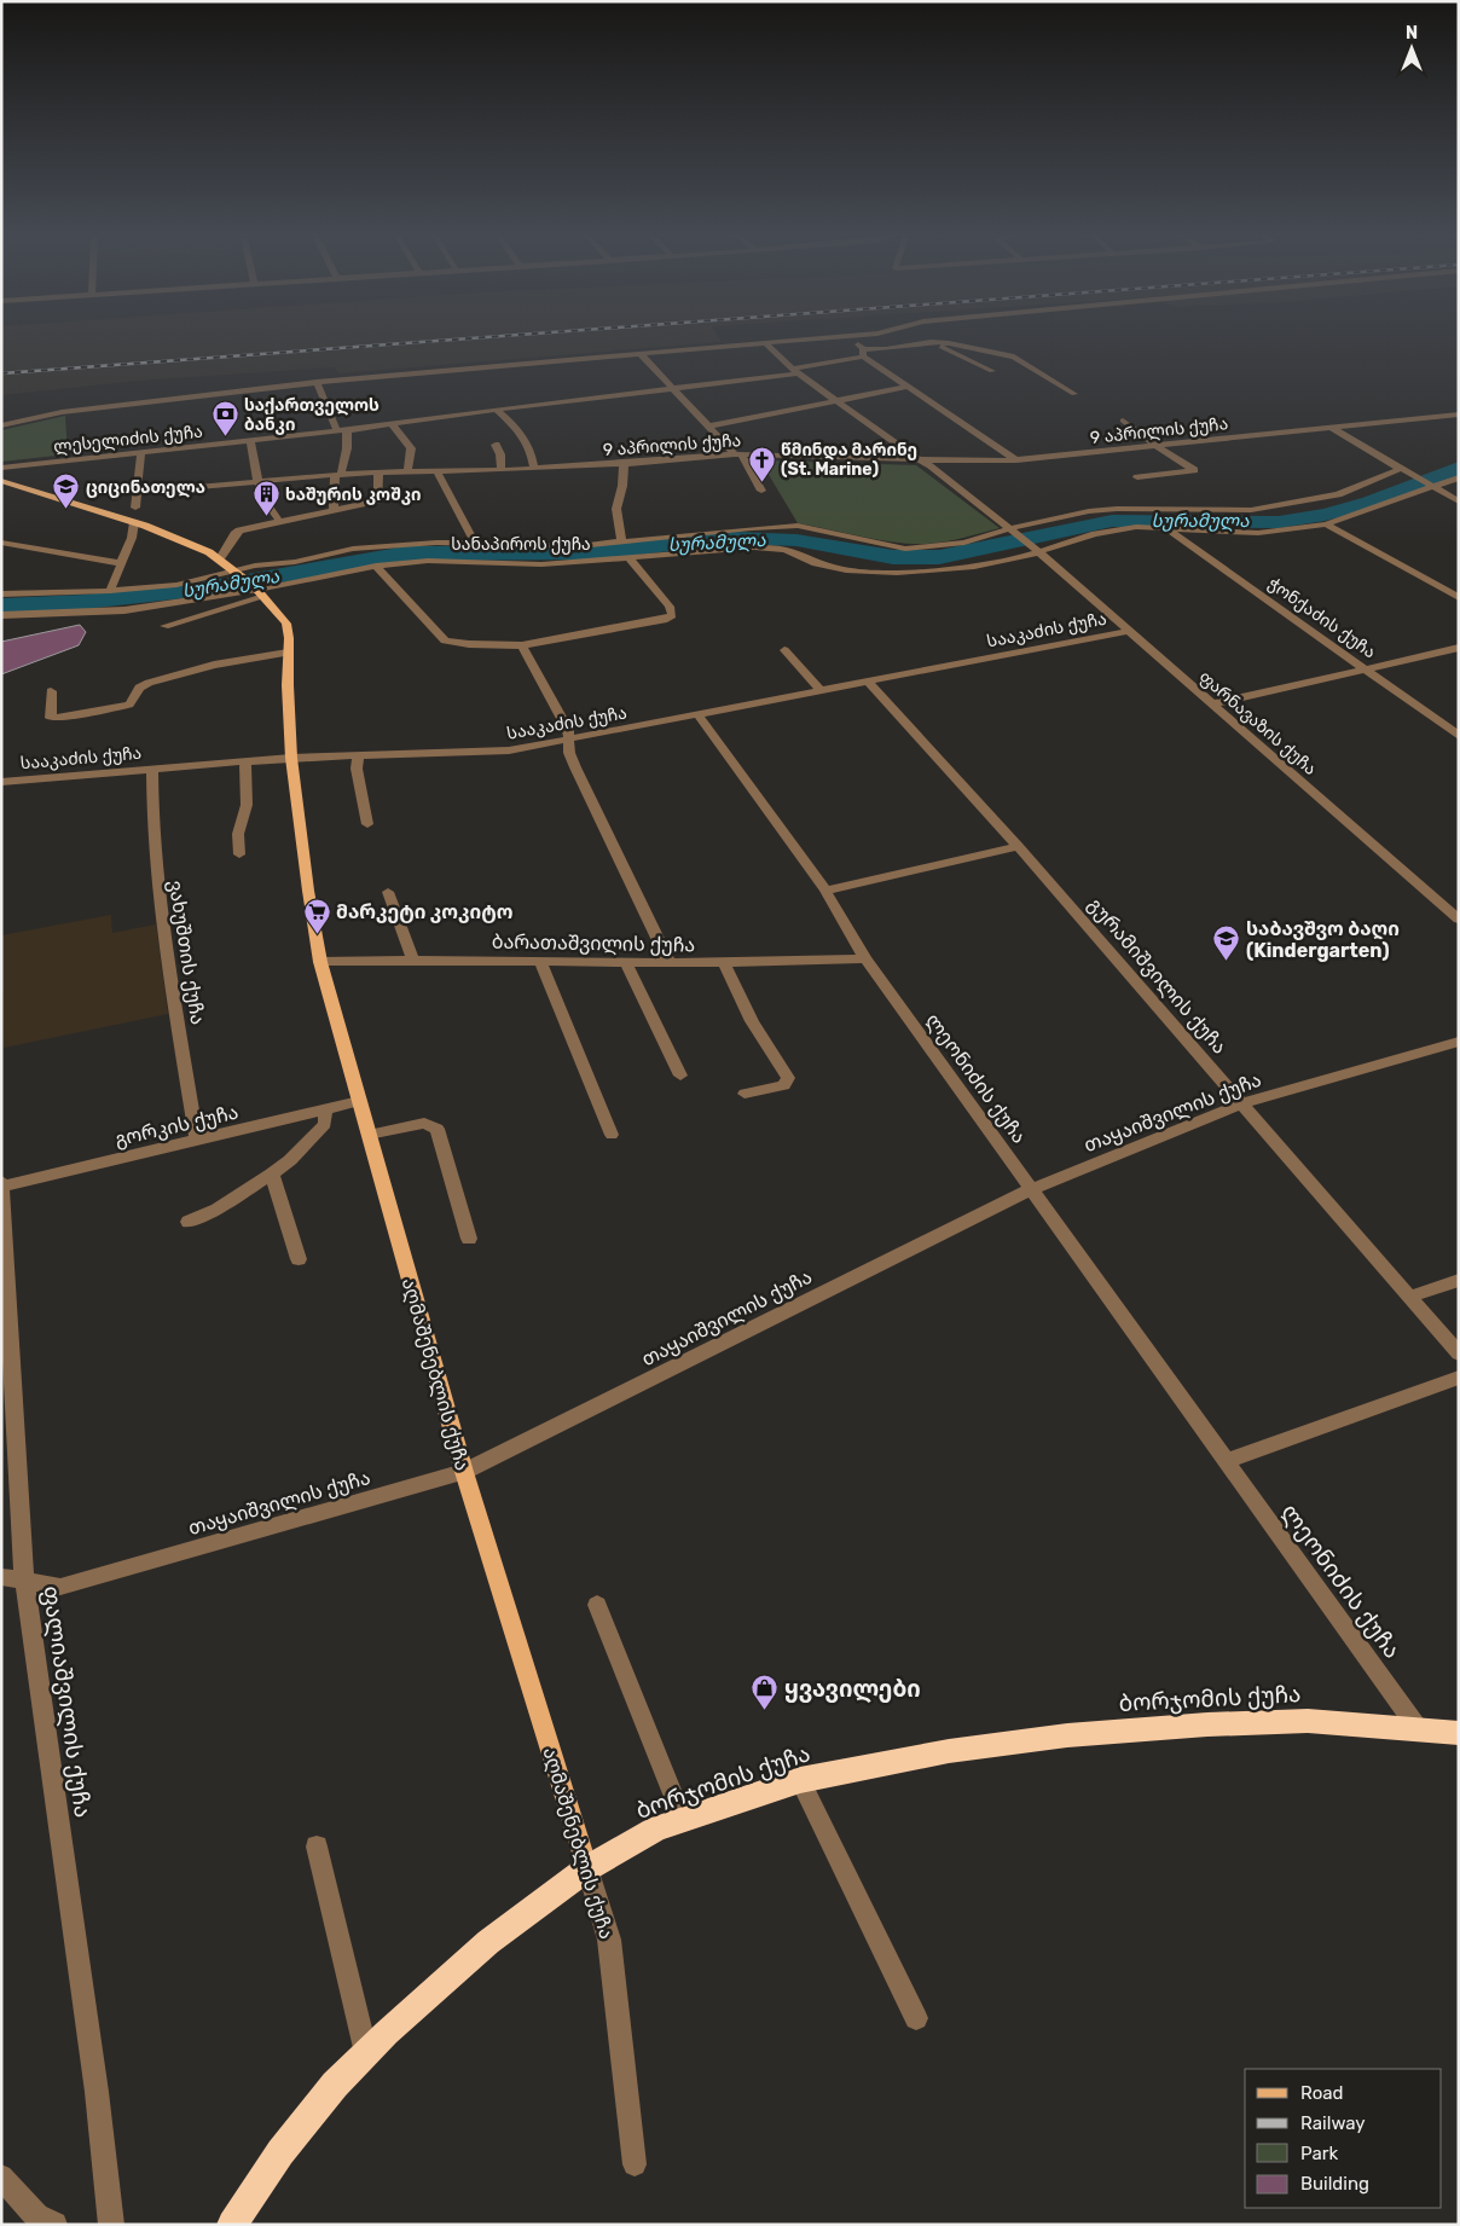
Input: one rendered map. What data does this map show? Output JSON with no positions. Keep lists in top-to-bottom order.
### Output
{
  "streets": {
    "highway": ["ბორჯომის ქუჩა"],
    "main road": ["აღმაშენებლის ქუჩა"],
    "street": [
      "9 აპრილის ქუჩა",
      "ლესელიძის ქუჩა",
      "სანაპიროს ქუჩა",
      "ჭონქაძის ქუჩა",
      "სააკაძის ქუჩა",
      "ფარნავაზის ქუჩა",
      "ბარათაშვილის ქუჩა",
      "ვახუშთის ქუჩა",
      "გურამიშვილის ქუჩა",
      "ლეონიძის ქუჩა",
      "თაყაიშვილის ქუჩა",
      "გორკის ქუჩა",
      "ფალიაშვილის ქუჩა"
    ]
  },
  "crossings": [
    ["სანაპიროს ქუჩა", "ჭონქაძის ქუჩა"],
    ["სანაპიროს ქუჩა", "ფარნავაზის ქუჩა"],
    ["სანაპიროს ქუჩა", "აღმაშენებლის ქუჩა"],
    ["სააკაძის ქუჩა", "ფარნავაზის ქუჩა"],
    ["სააკაძის ქუჩა", "ვახუშთის ქუჩა"],
    ["სააკაძის ქუჩა", "გურამიშვილის ქუჩა"],
    ["სააკაძის ქუჩა", "ლეონიძის ქუჩა"],
    ["სააკაძის ქუჩა", "აღმაშენებლის ქუჩა"],
    ["ბარათაშვილის ქუჩა", "ლეონიძის ქუჩა"],
    ["ბარათაშვილის ქუჩა", "აღმაშენებლის ქუჩა"],
    ["ვახუშთის ქუჩა", "გორკის ქუჩა"],
    ["გურამიშვილის ქუჩა", "თაყაიშვილის ქუჩა"],
    ["ლეონიძის ქუჩა", "თაყაიშვილის ქუჩა"],
    ["ლეონიძის ქუჩა", "ბორჯომის ქუჩა"],
    ["თაყაიშვილის ქუჩა", "აღმაშენებლის ქუჩა"],
    ["თაყაიშვილის ქუჩა", "ფალიაშვილის ქუჩა"],
    ["გორკის ქუჩა", "აღმაშენებლის ქუჩა"],
    ["გორკის ქუჩა", "ფალიაშვილის ქუჩა"],
    ["აღმაშენებლის ქუჩა", "ბორჯომის ქუჩა"]
  ],
  "water": ["სურამულა"],
  "places": {
    "bank": ["საქართველოს ბანკი"],
    "church": ["წმინდა მარინე (St. Marine)"],
    "school or university": ["ციცინათელა", "საბავშვო ბაღი (Kindergarten)"],
    "building": ["ხაშურის კოშკი"],
    "supermarket": ["მარკეტი კოკიტო"],
    "shop": ["ყვავილები"]
  },
  "legend": [
    "Road",
    "Railway",
    "Park",
    "Building"
  ],
  "north": "top"
}
